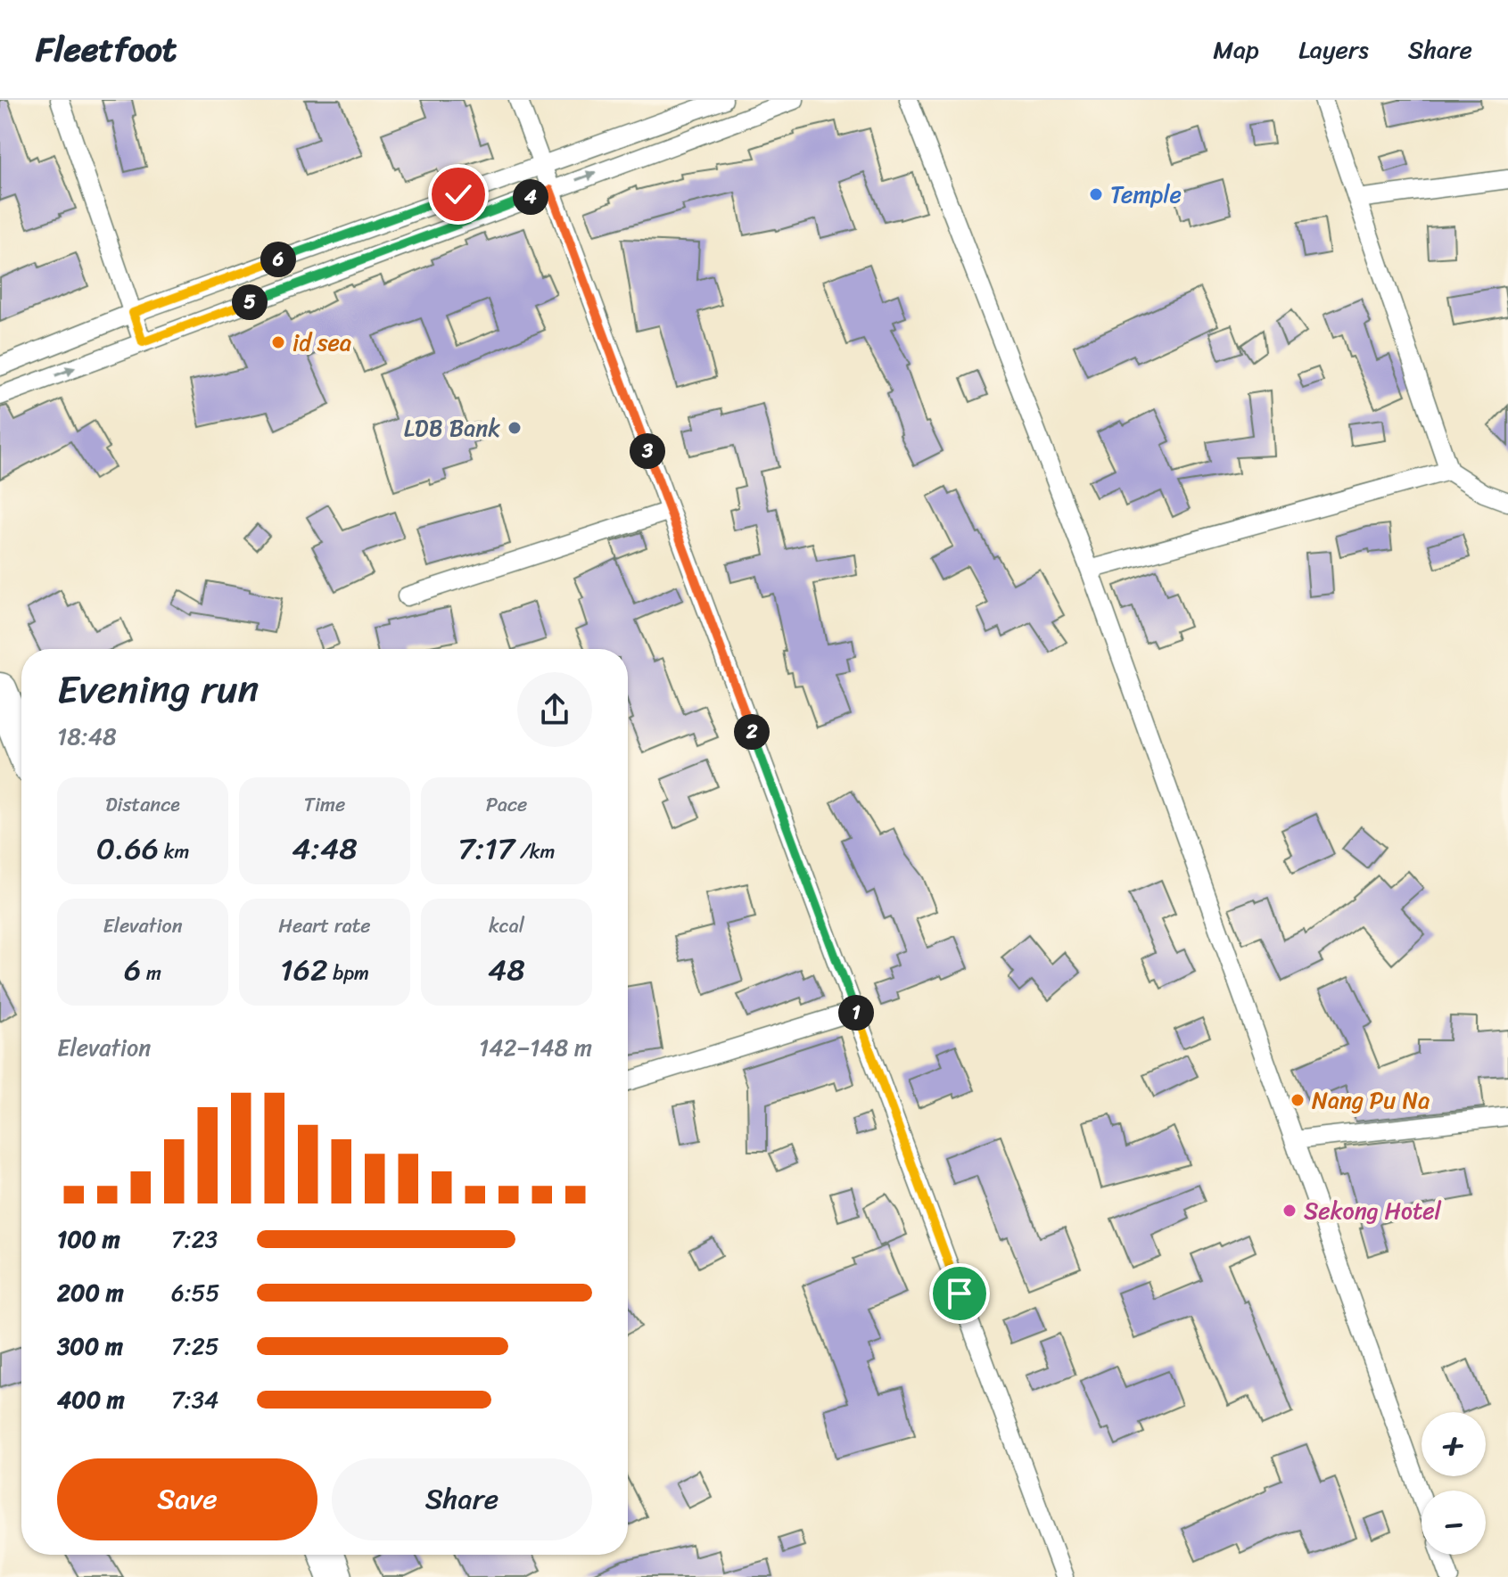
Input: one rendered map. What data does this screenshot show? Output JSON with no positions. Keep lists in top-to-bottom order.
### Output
{
  "places": [
    "Temple",
    "id sea",
    "LDB Bank",
    "Nang Pu Na",
    "Sekong Hotel"
  ],
  "page": {
    "header": "Fleetfoot",
    "nav": ["Map", "Layers", "Share"],
    "pins": [
      "4",
      "6",
      "5",
      "3",
      "2",
      "1"
    ],
    "heading": ["Evening run", "18:48"],
    "stats": [
      ["Distance", "0.66 km"],
      ["Time", "4:48"],
      ["Pace", "7:17 /km"],
      ["Elevation", "6 m"],
      ["Heart rate", "162 bpm"],
      ["kcal", "48"]
    ],
    "chart": ["Elevation", "142–148 m"],
    "list": [
      {
        "name": "100 m",
        "note": "7:23"
      },
      {
        "name": "200 m",
        "note": "6:55"
      },
      {
        "name": "300 m",
        "note": "7:25"
      },
      {
        "name": "400 m",
        "note": "7:34"
      }
    ],
    "map_buttons": ["+", "−"],
    "buttons": ["Save", "Share"]
  }
}
